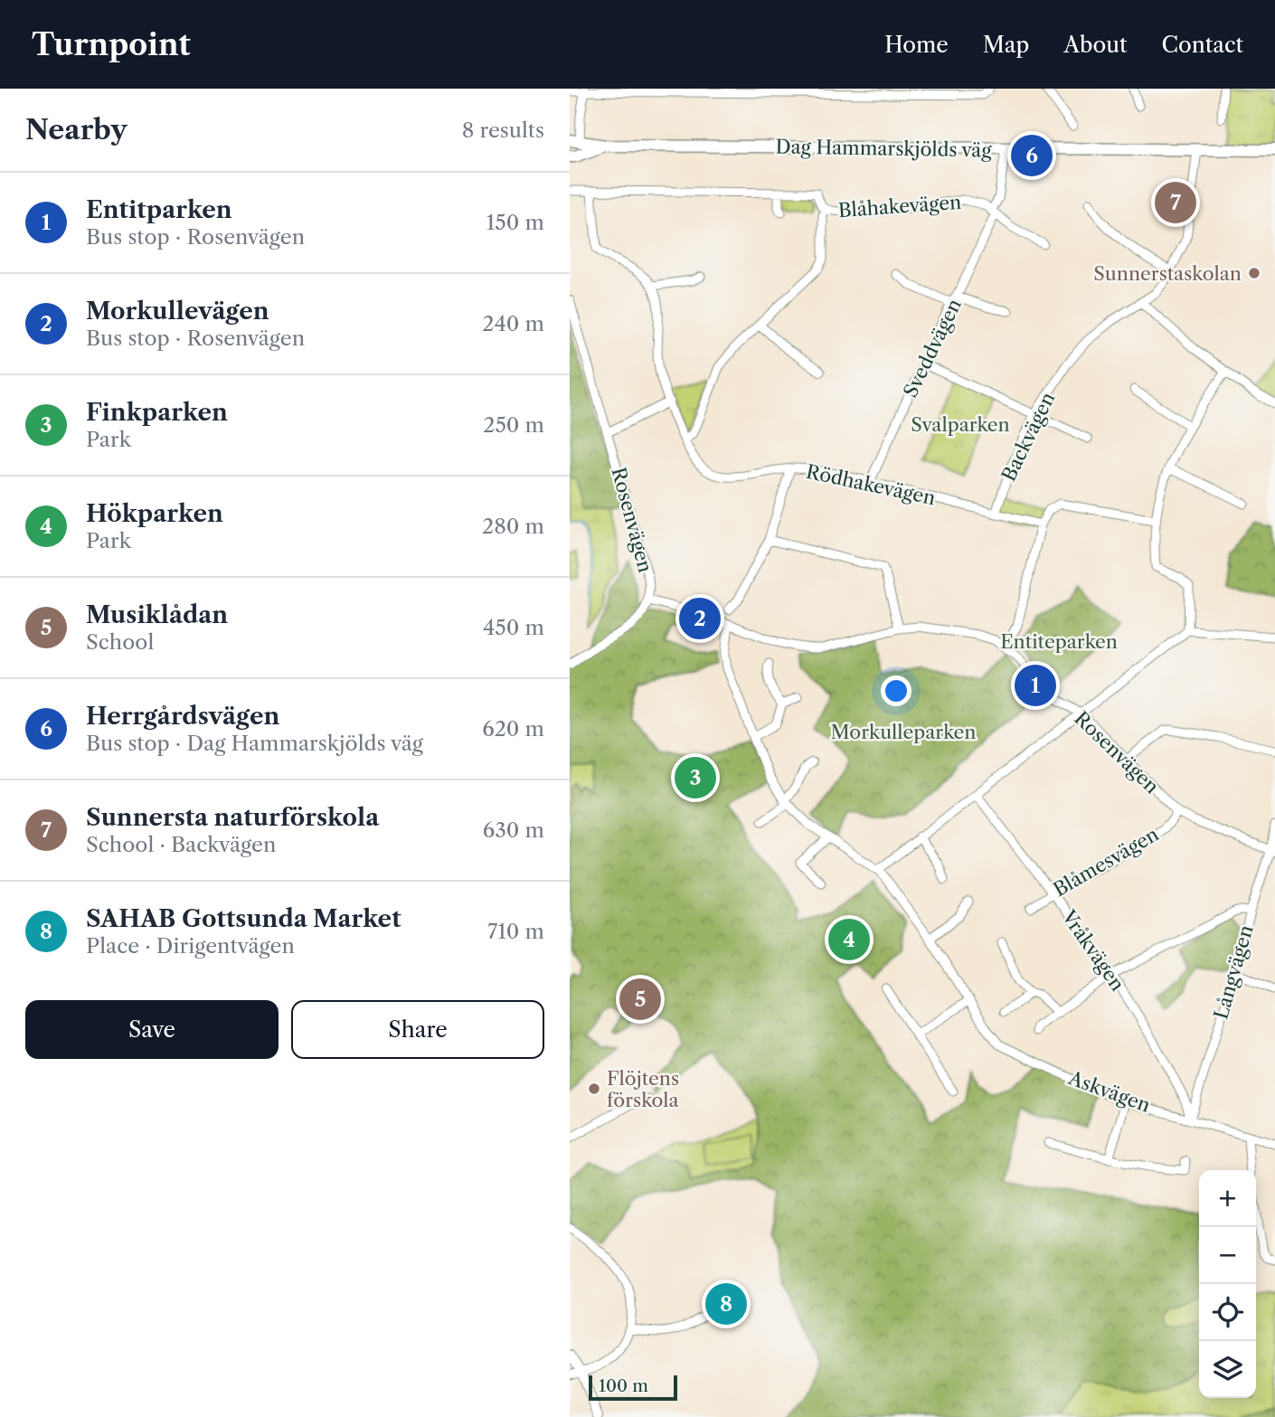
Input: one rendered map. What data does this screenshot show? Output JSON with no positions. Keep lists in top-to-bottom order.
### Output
{
  "streets": {
    "main road": ["Dag Hammarskjölds väg"],
    "street": [
      "Blåhakevägen",
      "Sveddvägen",
      "Backvägen",
      "Rödhakevägen",
      "Rosenvägen",
      "Blåmesvägen",
      "Vråkvägen",
      "Långvägen",
      "Askvägen"
    ]
  },
  "crossings": [
    ["Dag Hammarskjölds väg", "Backvägen"],
    ["Blåhakevägen", "Sveddvägen"],
    ["Sveddvägen", "Rödhakevägen"],
    ["Backvägen", "Rödhakevägen"],
    ["Rosenvägen", "Blåmesvägen"],
    ["Rosenvägen", "Långvägen"],
    ["Blåmesvägen", "Vråkvägen"],
    ["Vråkvägen", "Långvägen"],
    ["Vråkvägen", "Askvägen"],
    ["Långvägen", "Askvägen"]
  ],
  "parks": ["Svalparken", "Entiteparken", "Morkulleparken"],
  "places": ["Sunnerstaskolan", "Flöjtens förskola"],
  "scale_bar": "100 m",
  "page": {
    "header": "Turnpoint",
    "nav": [
      "Home",
      "Map",
      "About",
      "Contact"
    ],
    "heading": ["Nearby", "8 results"],
    "pins": [
      "6",
      "7",
      "2",
      "1",
      "3",
      "4",
      "5",
      "8"
    ],
    "list": [
      {
        "mark": "1",
        "name": "Entitparken",
        "note": "Bus stop · Rosenvägen",
        "value": "150 m"
      },
      {
        "mark": "2",
        "name": "Morkullevägen",
        "note": "Bus stop · Rosenvägen",
        "value": "240 m"
      },
      {
        "mark": "3",
        "name": "Finkparken",
        "note": "Park",
        "value": "250 m"
      },
      {
        "mark": "4",
        "name": "Hökparken",
        "note": "Park",
        "value": "280 m"
      },
      {
        "mark": "5",
        "name": "Musiklådan",
        "note": "School",
        "value": "450 m"
      },
      {
        "mark": "6",
        "name": "Herrgårdsvägen",
        "note": "Bus stop · Dag Hammarskjölds väg",
        "value": "620 m"
      },
      {
        "mark": "7",
        "name": "Sunnersta naturförskola",
        "note": "School · Backvägen",
        "value": "630 m"
      },
      {
        "mark": "8",
        "name": "SAHAB Gottsunda Market",
        "note": "Place · Dirigentvägen",
        "value": "710 m"
      }
    ],
    "buttons": ["Save", "Share"],
    "map_buttons": ["+", "−"],
    "scale": "100 m"
  }
}
